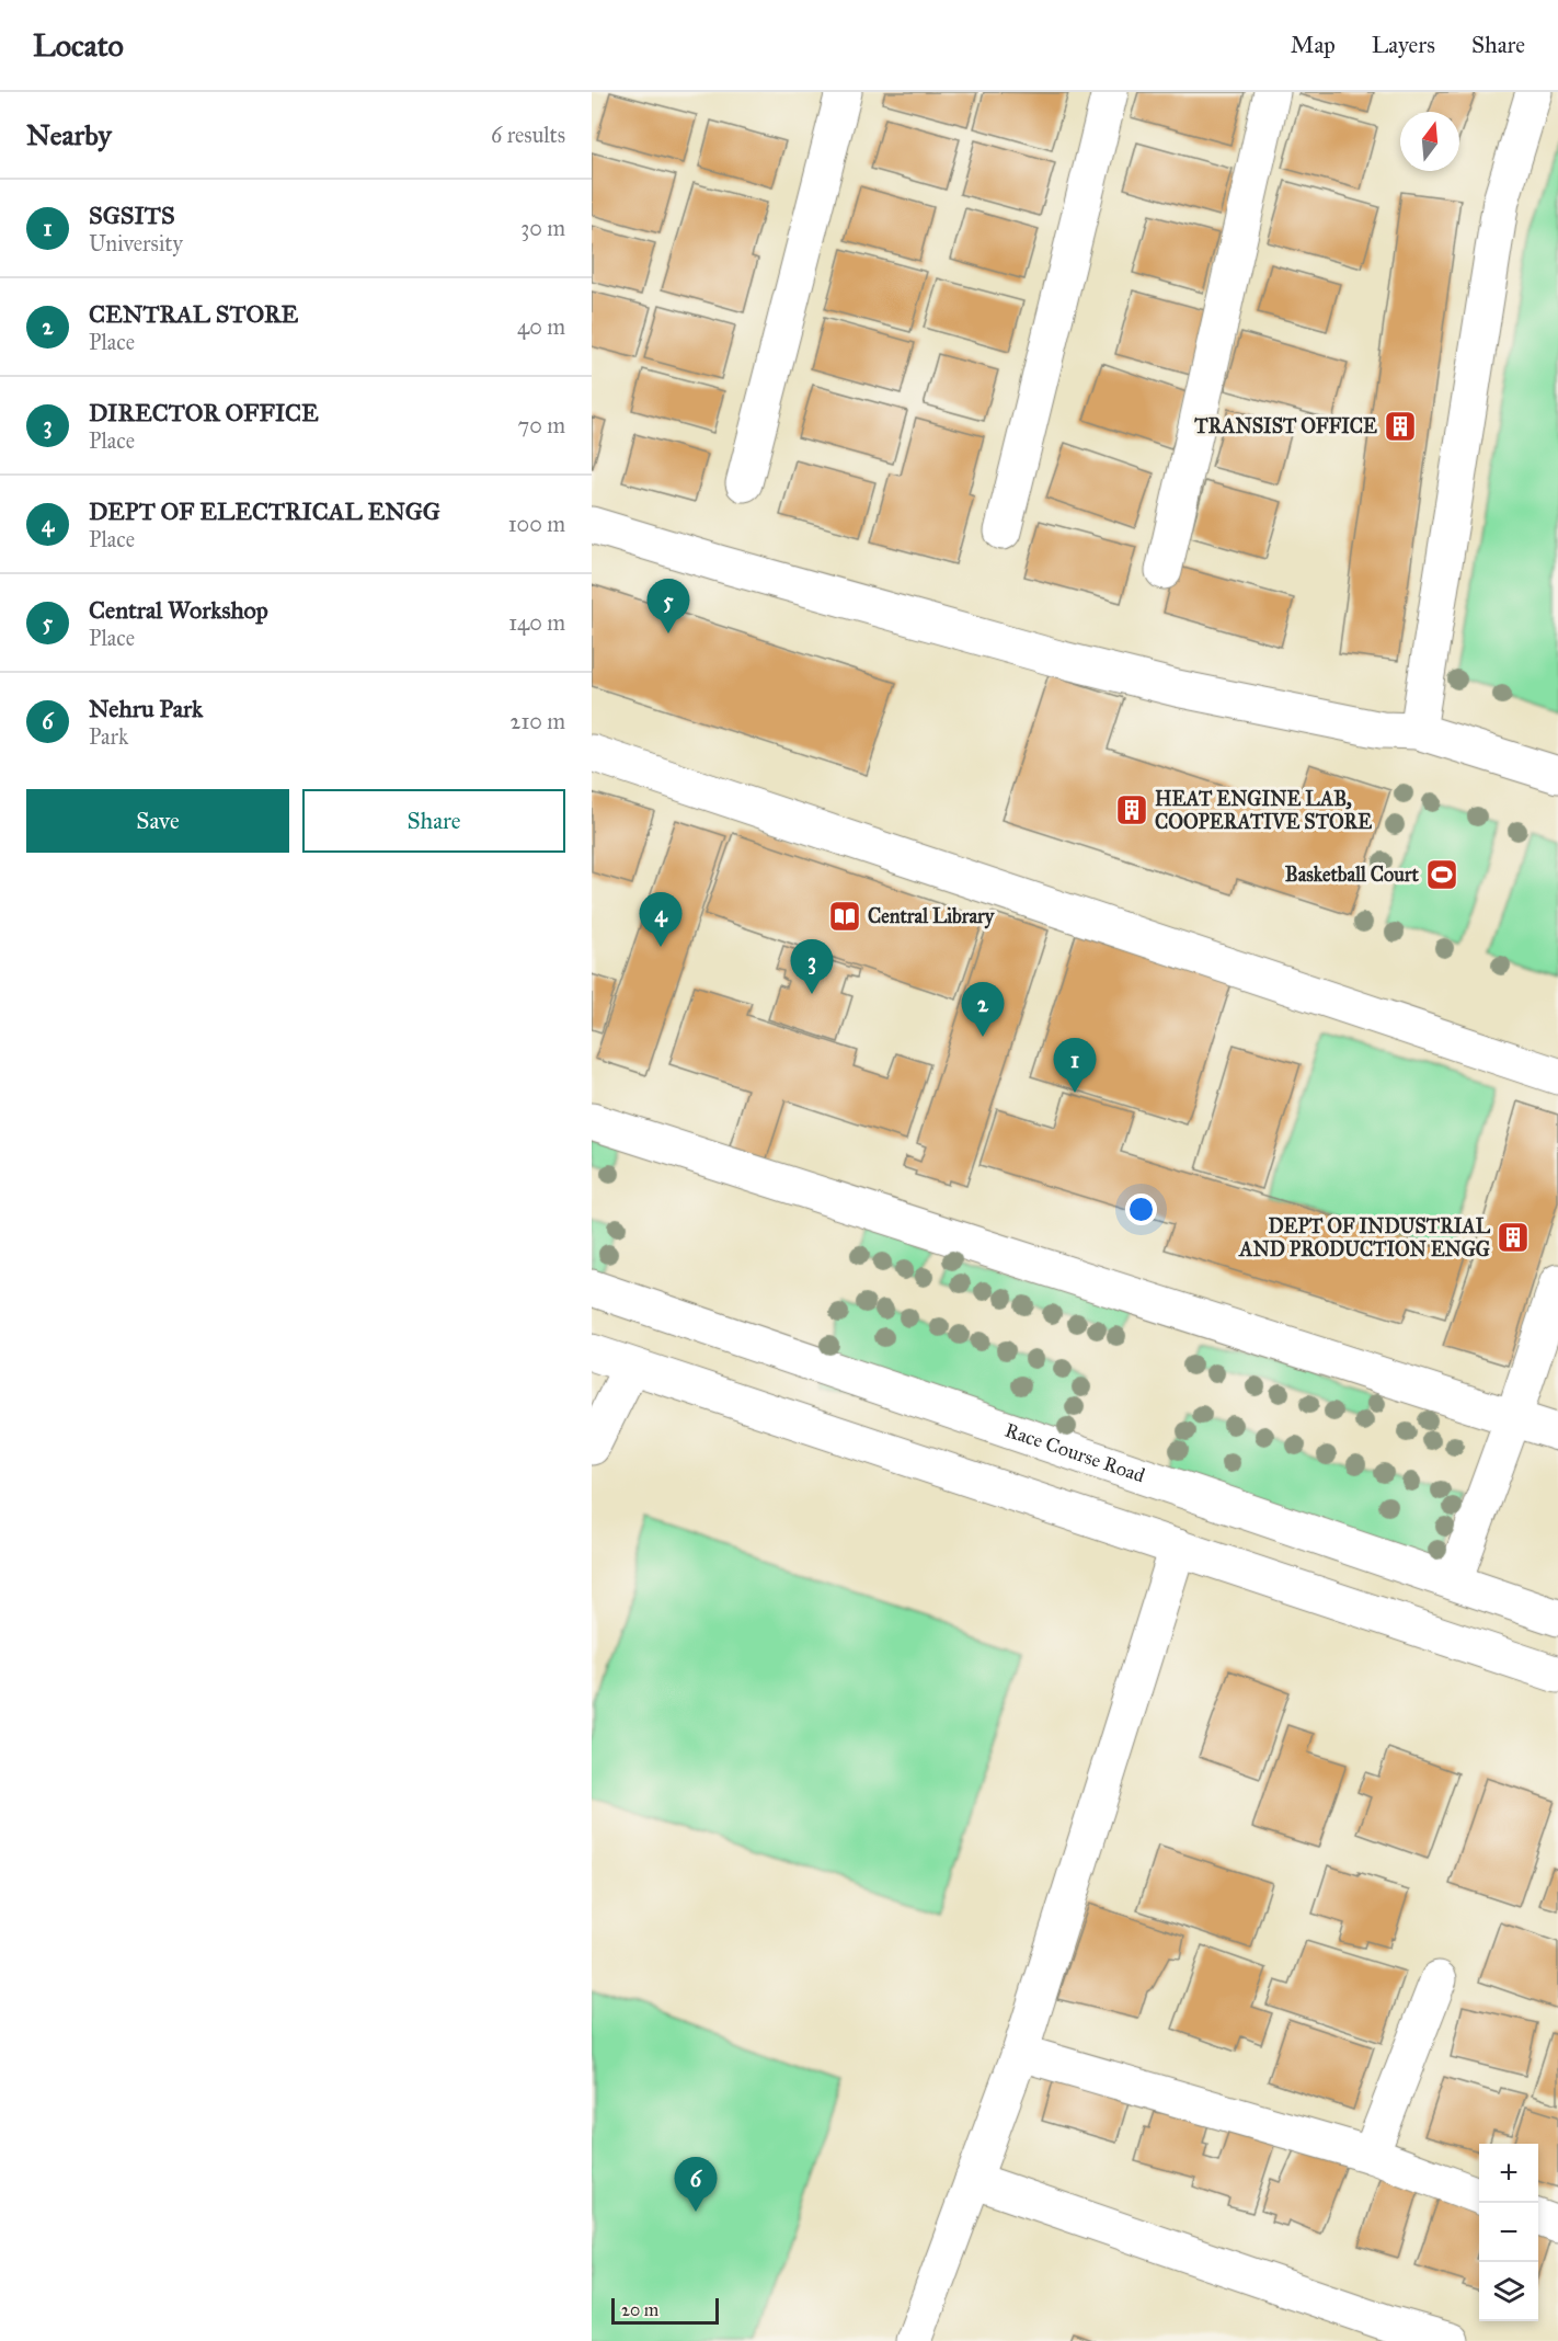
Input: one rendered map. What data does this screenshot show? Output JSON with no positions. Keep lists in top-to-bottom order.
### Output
{
  "streets": {
    "street": ["Race Course Road"]
  },
  "places": {
    "building": ["TRANSIST OFFICE", "HEAT ENGINE LAB, COOPERATIVE STORE", "DEPT OF INDUSTRIAL AND PRODUCTION ENGG"],
    "sports": ["Basketball Court"],
    "library": ["Central Library"]
  },
  "scale_bar": "20 m",
  "north": "top",
  "page": {
    "header": "Locato",
    "nav": ["Map", "Layers", "Share"],
    "heading": ["Nearby", "6 results"],
    "list": [
      {
        "mark": "1",
        "name": "SGSITS",
        "note": "University",
        "value": "30 m"
      },
      {
        "mark": "2",
        "name": "CENTRAL STORE",
        "note": "Place",
        "value": "40 m"
      },
      {
        "mark": "3",
        "name": "DIRECTOR OFFICE",
        "note": "Place",
        "value": "70 m"
      },
      {
        "mark": "4",
        "name": "DEPT OF ELECTRICAL ENGG",
        "note": "Place",
        "value": "100 m"
      },
      {
        "mark": "5",
        "name": "Central Workshop",
        "note": "Place",
        "value": "140 m"
      },
      {
        "mark": "6",
        "name": "Nehru Park",
        "note": "Park",
        "value": "210 m"
      }
    ],
    "pins": [
      "5",
      "4",
      "3",
      "2",
      "1",
      "6"
    ],
    "buttons": ["Save", "Share"],
    "map_buttons": ["+", "−"],
    "scale": "20 m"
  }
}
